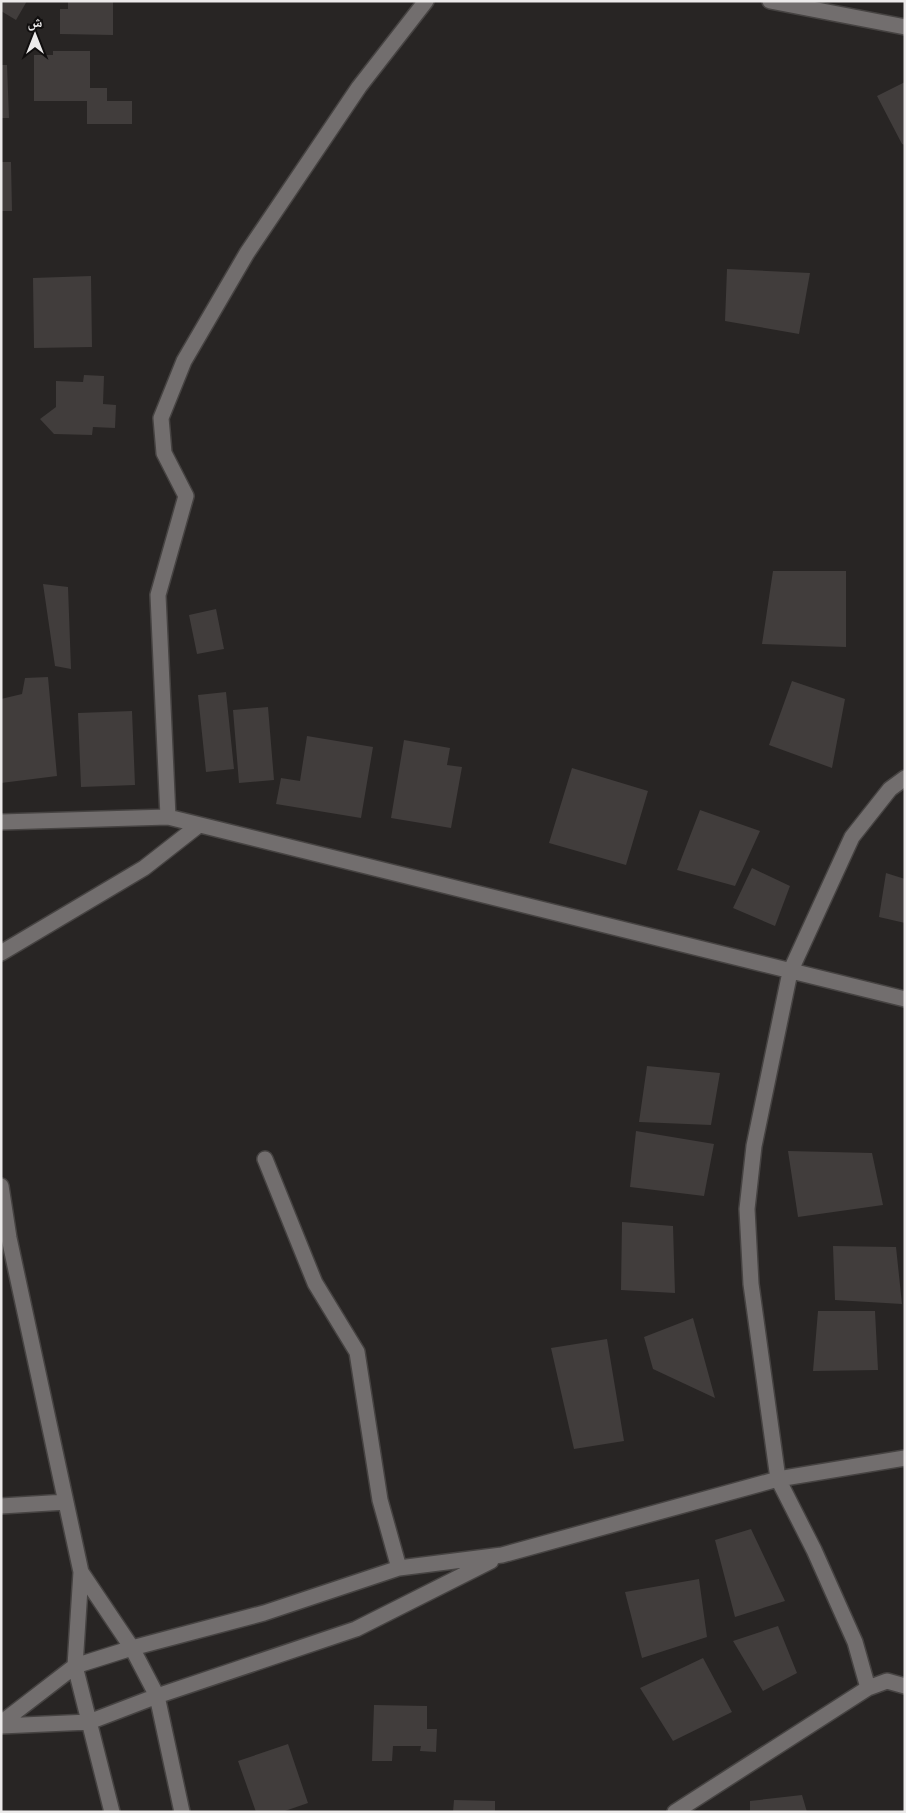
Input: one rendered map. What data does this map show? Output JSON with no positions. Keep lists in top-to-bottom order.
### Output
{
  "north": "top"
}
